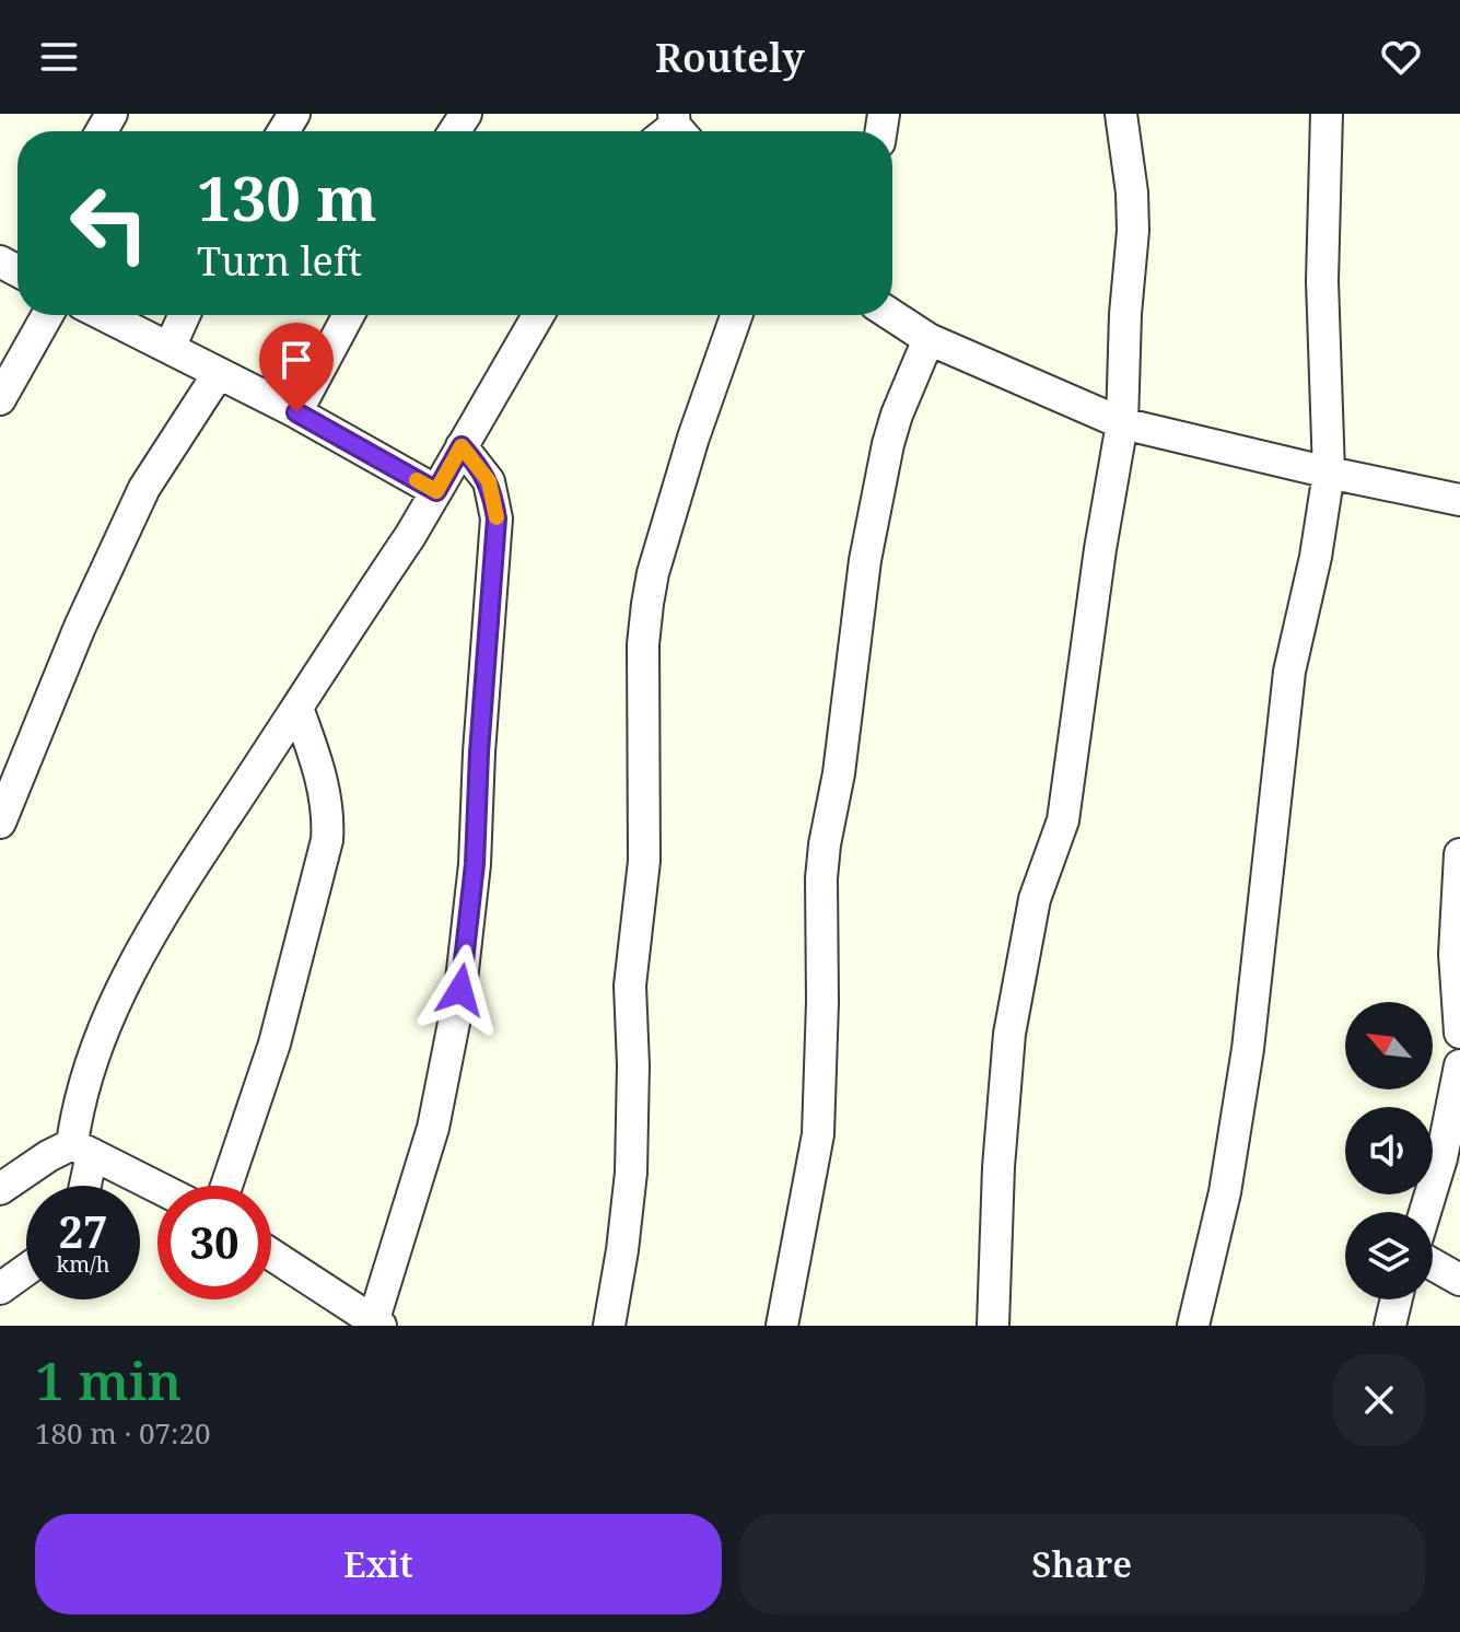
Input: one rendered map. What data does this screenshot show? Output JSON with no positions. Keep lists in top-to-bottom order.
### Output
{
  "north": "top left",
  "page": {
    "header": "Routely",
    "turn": ["130 m", "Turn left"],
    "speed": "27 km/h",
    "limit": "30",
    "heading": ["1 min", "180 m · 07:20"],
    "buttons": ["Exit", "Share"]
  }
}
